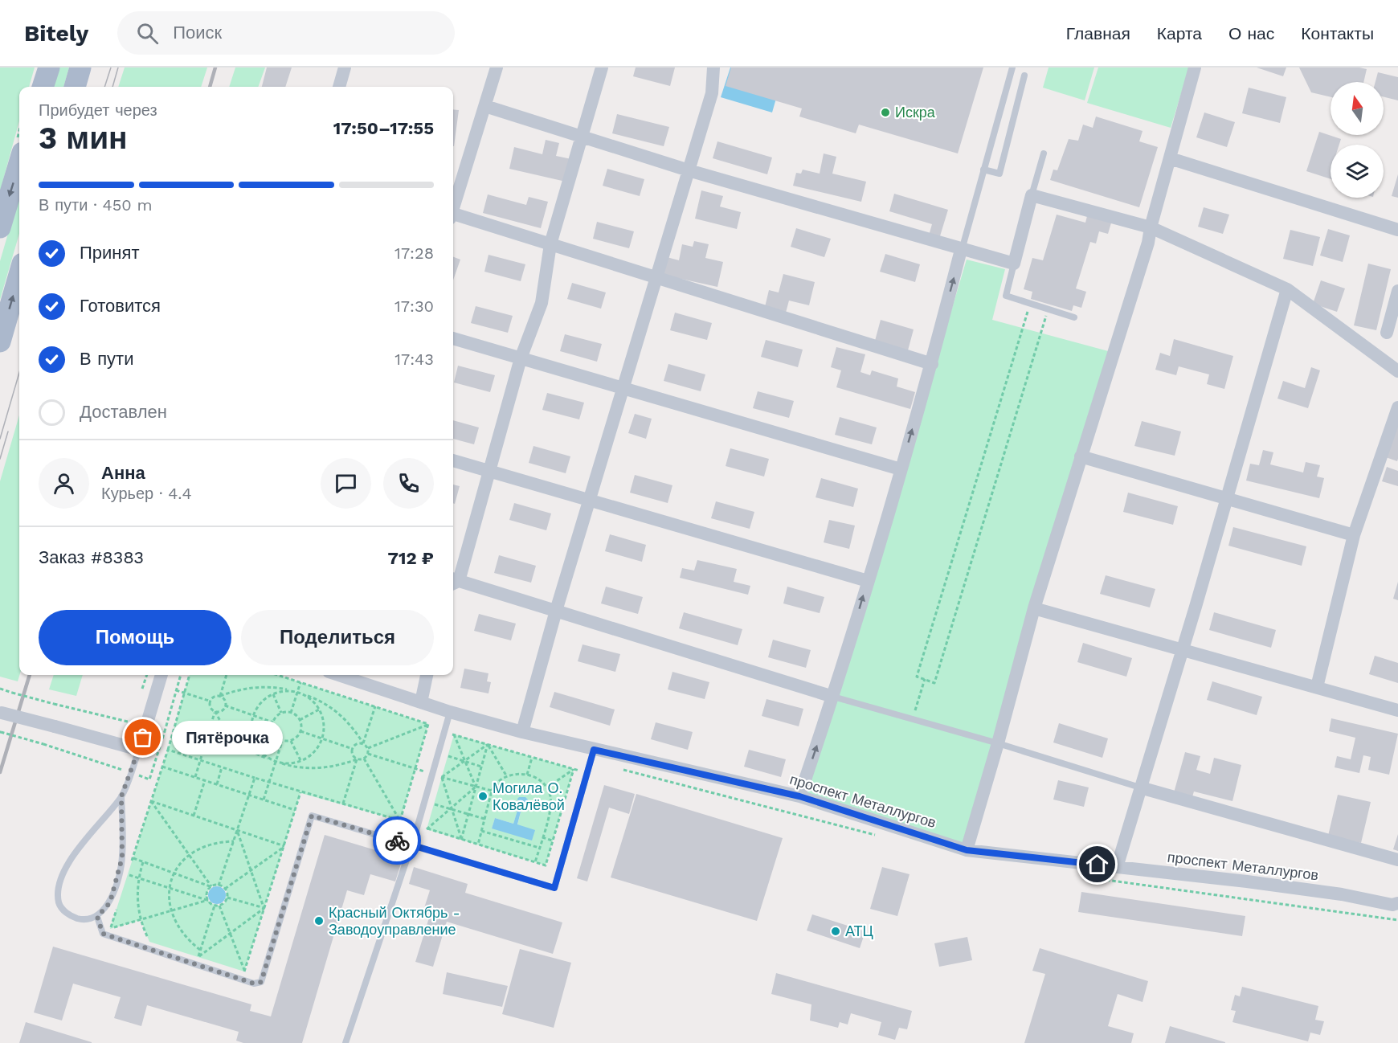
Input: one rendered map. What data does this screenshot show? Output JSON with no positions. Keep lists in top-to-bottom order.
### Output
{
  "streets": {
    "street": ["проспект Металлургов"]
  },
  "places": [
    "Искра",
    "Пятёрочка",
    "Могила О. Ковалёвой",
    "Красный Октябрь - Заводоуправление",
    "АТЦ"
  ],
  "north": "top",
  "page": {
    "header": "Bitely",
    "search": "Поиск",
    "nav": [
      "Главная",
      "Карта",
      "О нас",
      "Контакты"
    ],
    "heading": ["3 мин", "Прибудет через", "17:50–17:55"],
    "panel": [
      "Анна",
      "Курьер · 4.4",
      "Заказ #8383",
      "712 ₽"
    ],
    "bar": "В пути · 450 m",
    "list": [
      ["Принят", "17:28"],
      ["Готовится", "17:30"],
      ["В пути", "17:43"],
      "Доставлен"
    ],
    "buttons": ["Помощь", "Поделиться"],
    "bubble": "Пятёрочка"
  }
}
